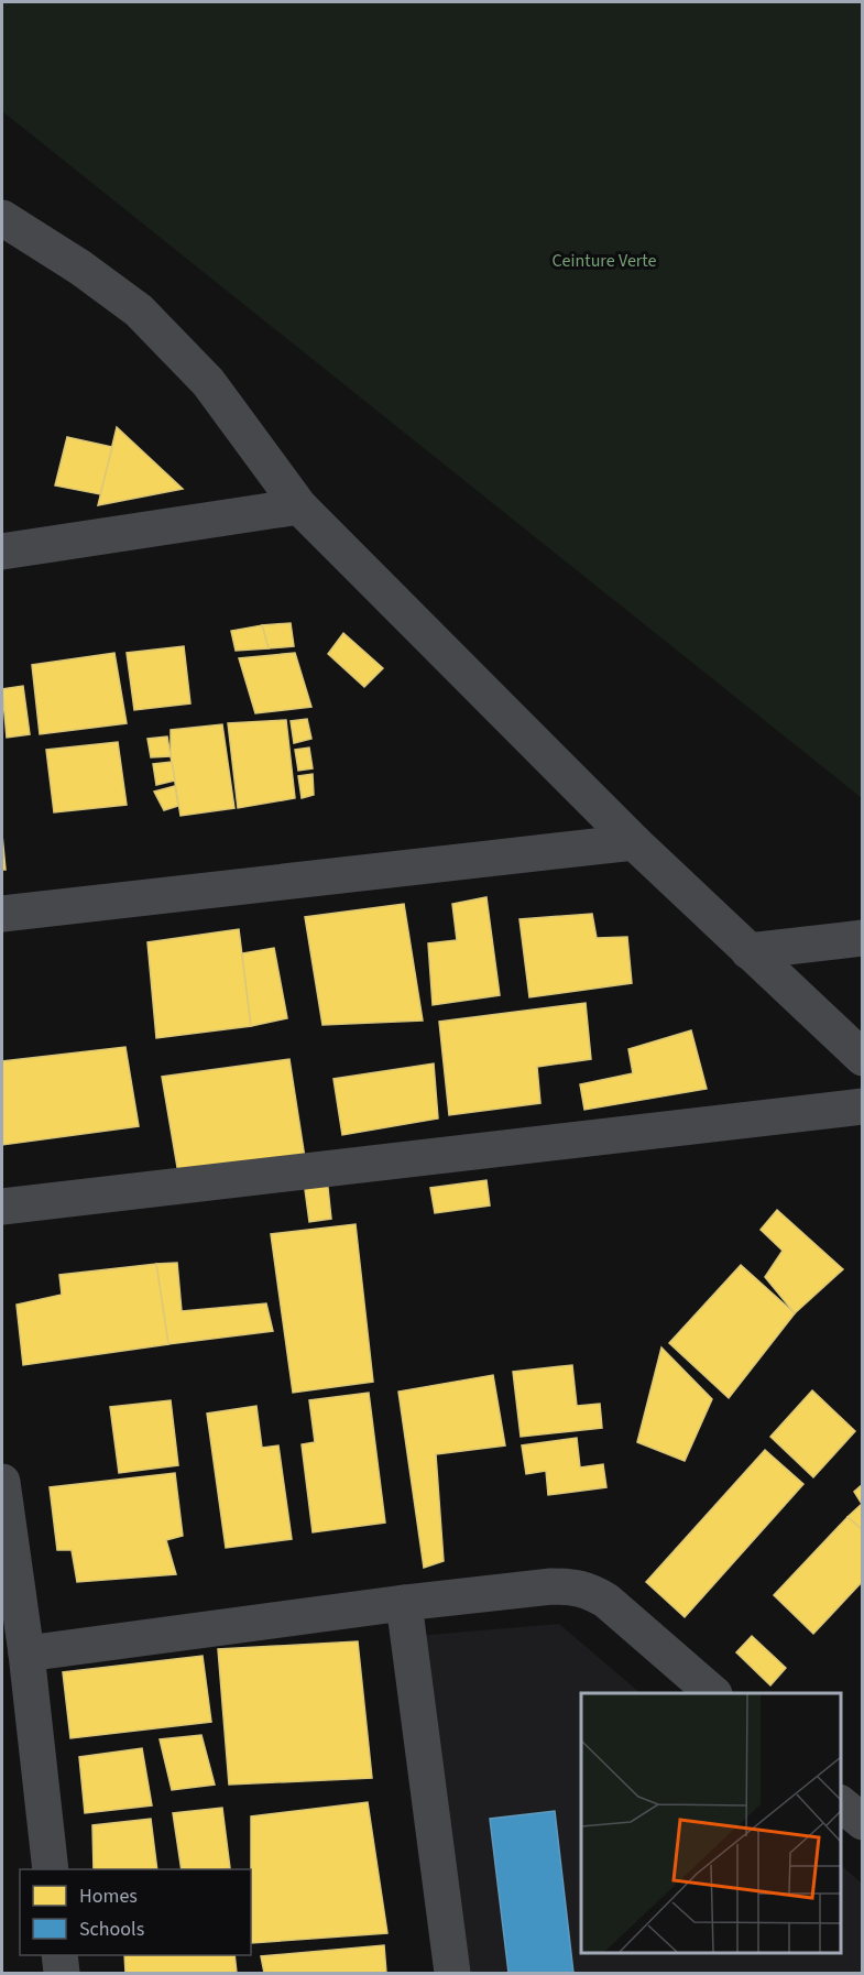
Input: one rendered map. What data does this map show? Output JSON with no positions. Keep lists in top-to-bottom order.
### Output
{
  "parks": ["Ceinture Verte"],
  "legend": ["Homes", "Schools"]
}
